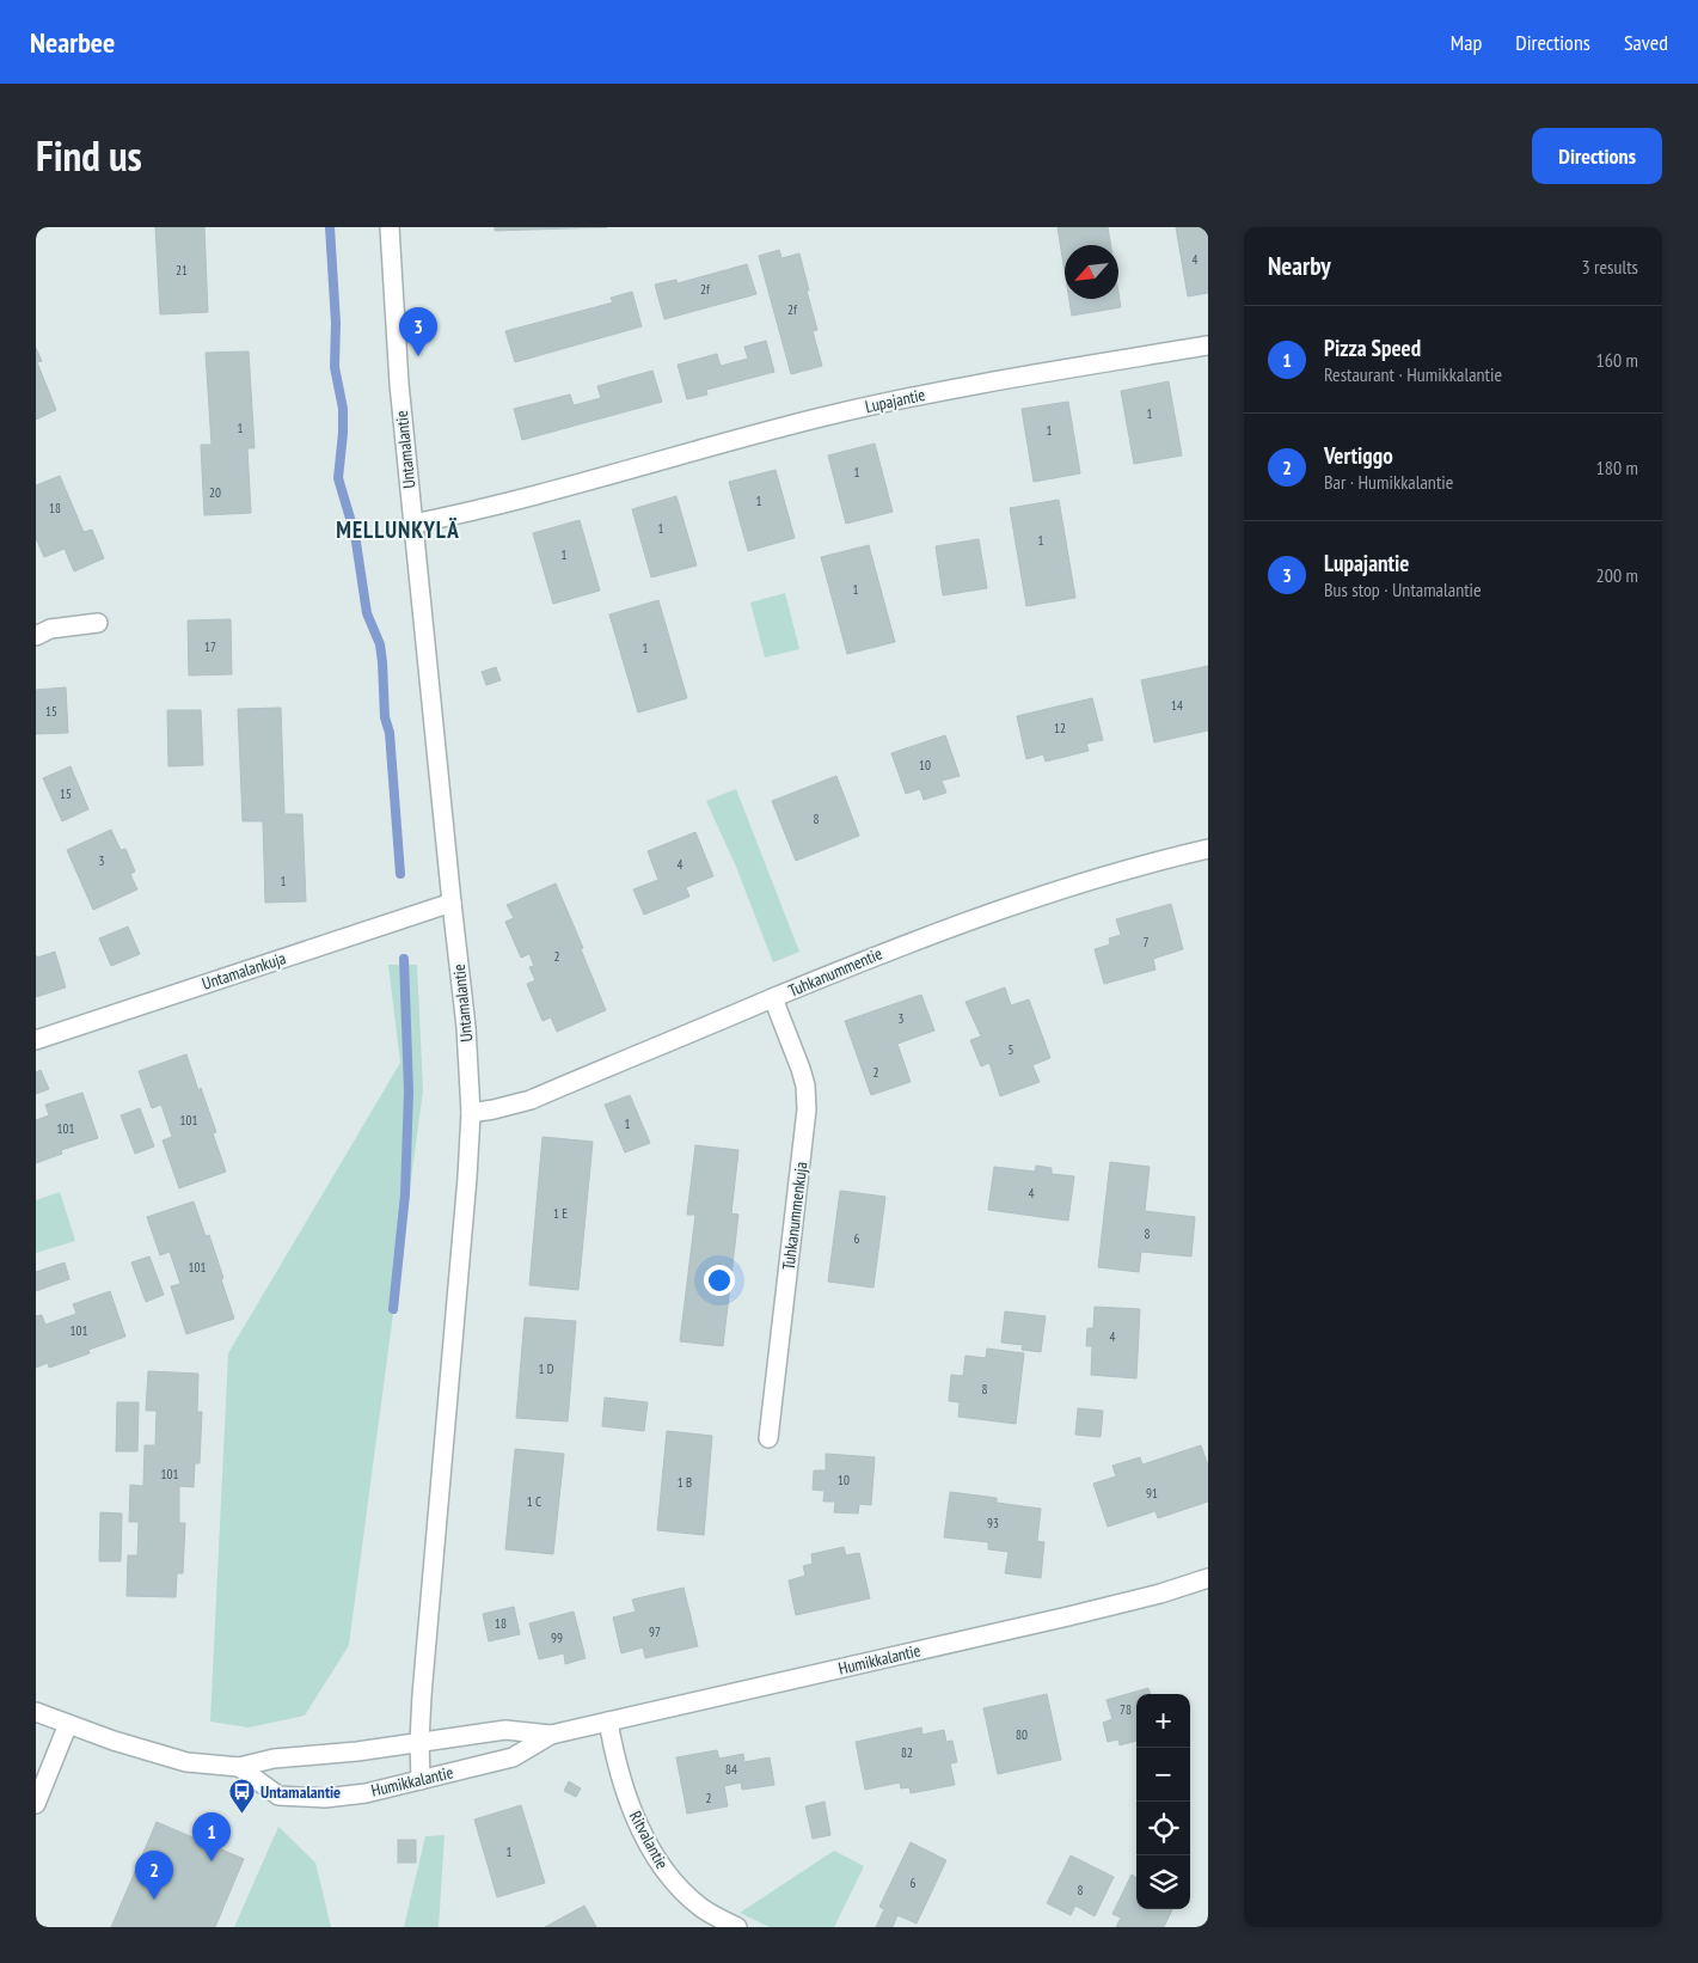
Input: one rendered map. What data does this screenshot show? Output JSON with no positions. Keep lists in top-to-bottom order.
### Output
{
  "streets": {
    "street": [
      "Lupajantie",
      "Untamalantie",
      "Untamalankuja",
      "Tuhkanummentie",
      "Tuhkanummenkuja",
      "Humikkalantie",
      "Ritvalantie"
    ]
  },
  "crossings": [
    ["Lupajantie", "Untamalantie"],
    ["Untamalantie", "Untamalankuja"],
    ["Untamalantie", "Tuhkanummentie"],
    ["Untamalantie", "Humikkalantie"],
    ["Tuhkanummentie", "Tuhkanummenkuja"],
    ["Humikkalantie", "Ritvalantie"]
  ],
  "districts": ["MELLUNKYLÄ"],
  "places": {
    "bus stop": ["Untamalantie"]
  },
  "house_numbers": [
    "4",
    "21",
    "2f",
    "2f",
    "1",
    "1",
    "1",
    "1",
    "20",
    "1",
    "18",
    "1",
    "1",
    "1",
    "1",
    "17",
    "1",
    "14",
    "15",
    "12",
    "10",
    "15",
    "8",
    "3",
    "4",
    "1",
    "7",
    "2",
    "3",
    "5",
    "2",
    "101",
    "1",
    "101",
    "4",
    "1 E",
    "8",
    "6",
    "101",
    "101",
    "4",
    "1 D",
    "8",
    "101",
    "10",
    "1 B",
    "91",
    "1 C",
    "93",
    "18",
    "97",
    "99",
    "78",
    "80",
    "82",
    "84",
    "2",
    "1",
    "6",
    "8"
  ],
  "north": "bottom left",
  "page": {
    "header": "Nearbee",
    "nav": ["Map", "Directions", "Saved"],
    "title": "Find us",
    "buttons": "Directions",
    "heading": ["Nearby", "3 results"],
    "list": [
      {
        "mark": "1",
        "name": "Pizza Speed",
        "note": "Restaurant · Humikkalantie",
        "value": "160 m"
      },
      {
        "mark": "2",
        "name": "Vertiggo",
        "note": "Bar · Humikkalantie",
        "value": "180 m"
      },
      {
        "mark": "3",
        "name": "Lupajantie",
        "note": "Bus stop · Untamalantie",
        "value": "200 m"
      }
    ],
    "pins": ["3", "1", "2"],
    "map_buttons": ["+", "−"]
  }
}
